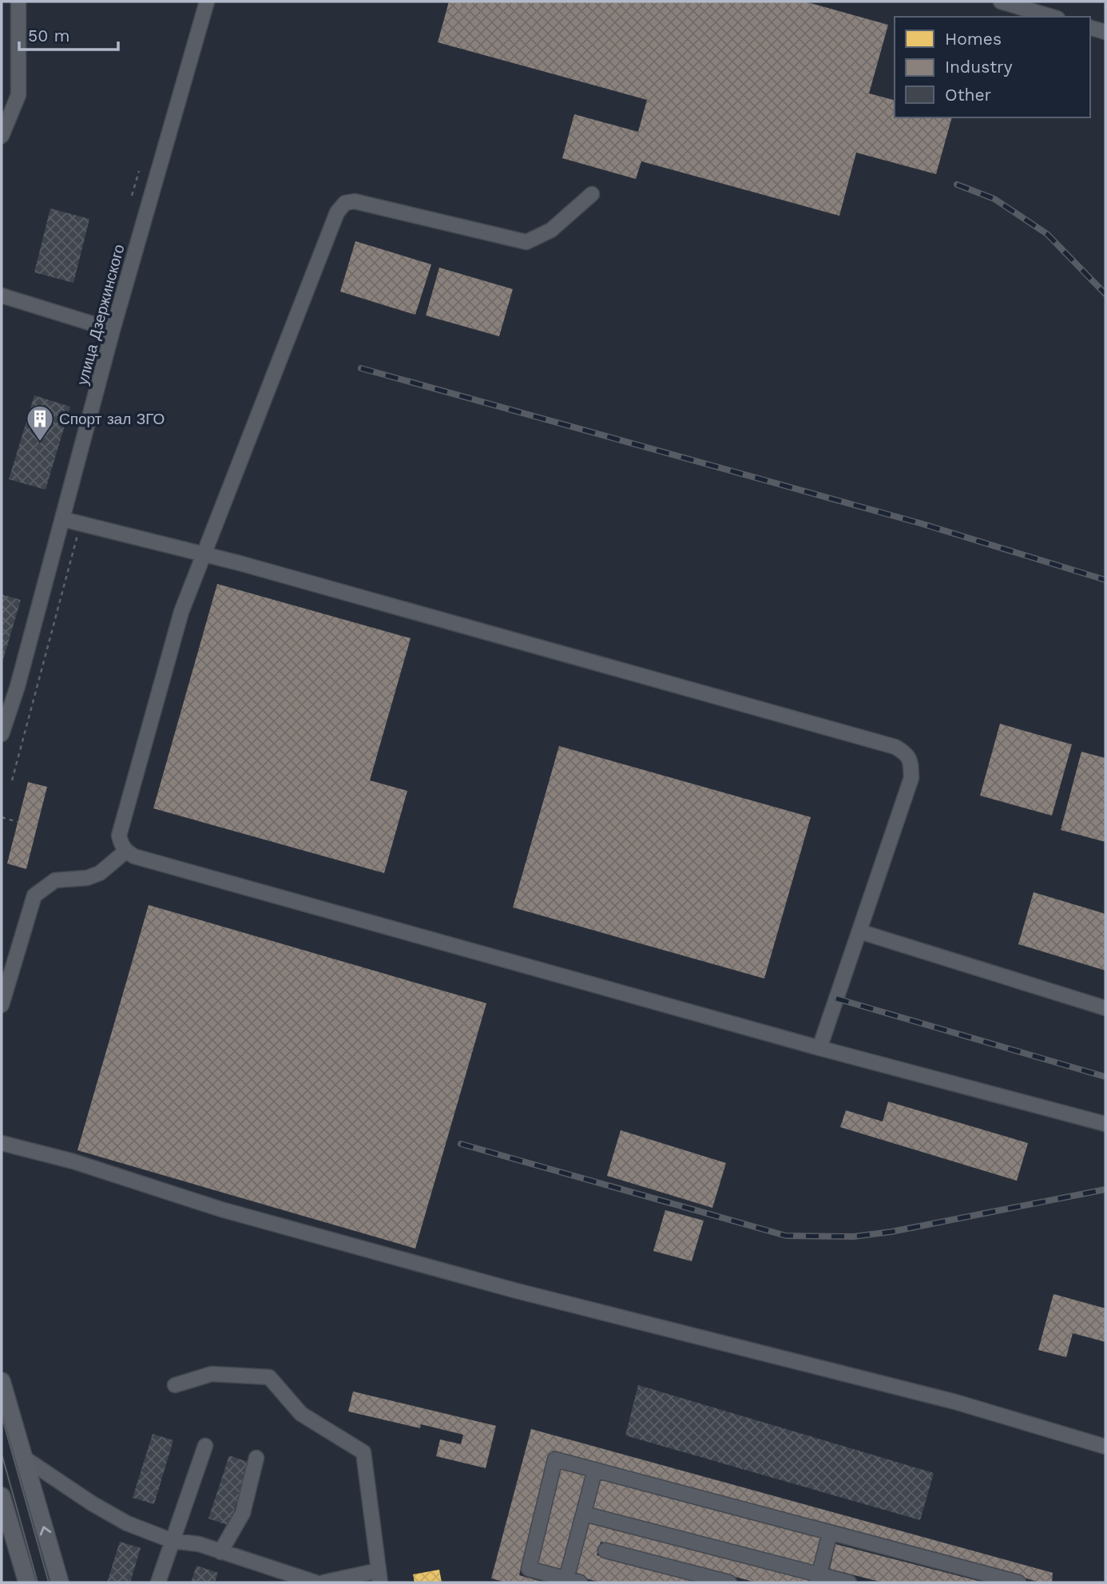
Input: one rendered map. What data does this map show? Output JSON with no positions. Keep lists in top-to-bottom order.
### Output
{
  "streets": {
    "street": ["улица Дзержинского"]
  },
  "places": {
    "building": ["Спорт зал ЗГО"]
  },
  "legend": ["Homes", "Industry", "Other"],
  "scale_bar": "50 m"
}
